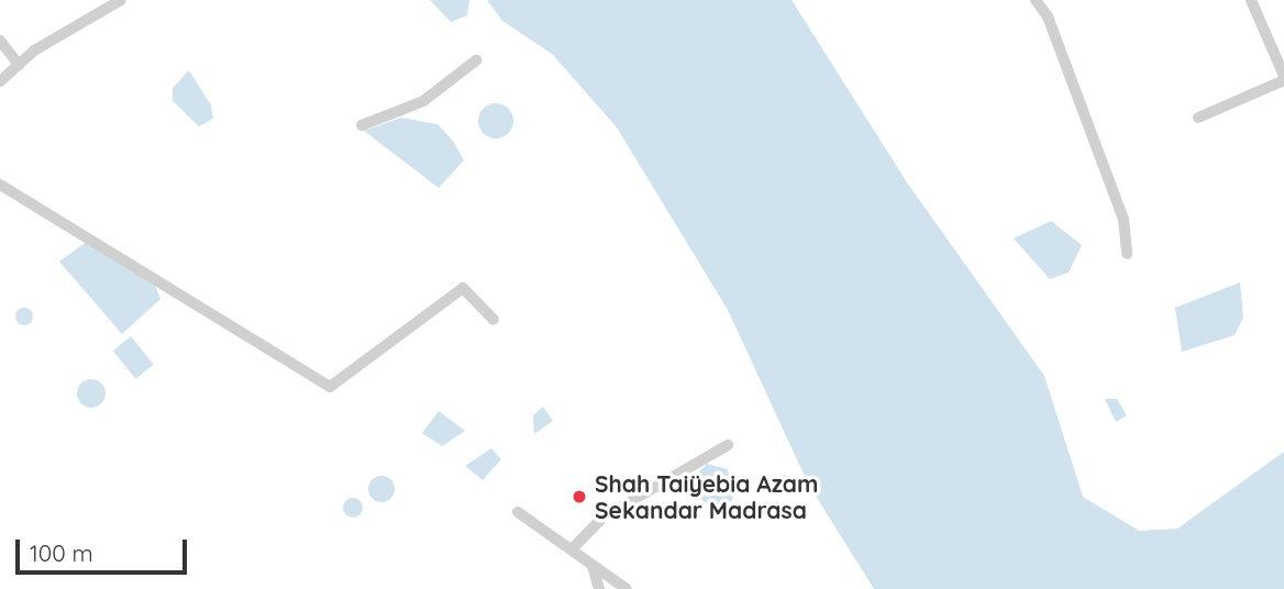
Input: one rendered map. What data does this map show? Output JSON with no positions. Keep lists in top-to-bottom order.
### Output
{
  "places": ["Shah Taiÿebia Azam Sekandar Madrasa"],
  "scale_bar": "100 m"
}
